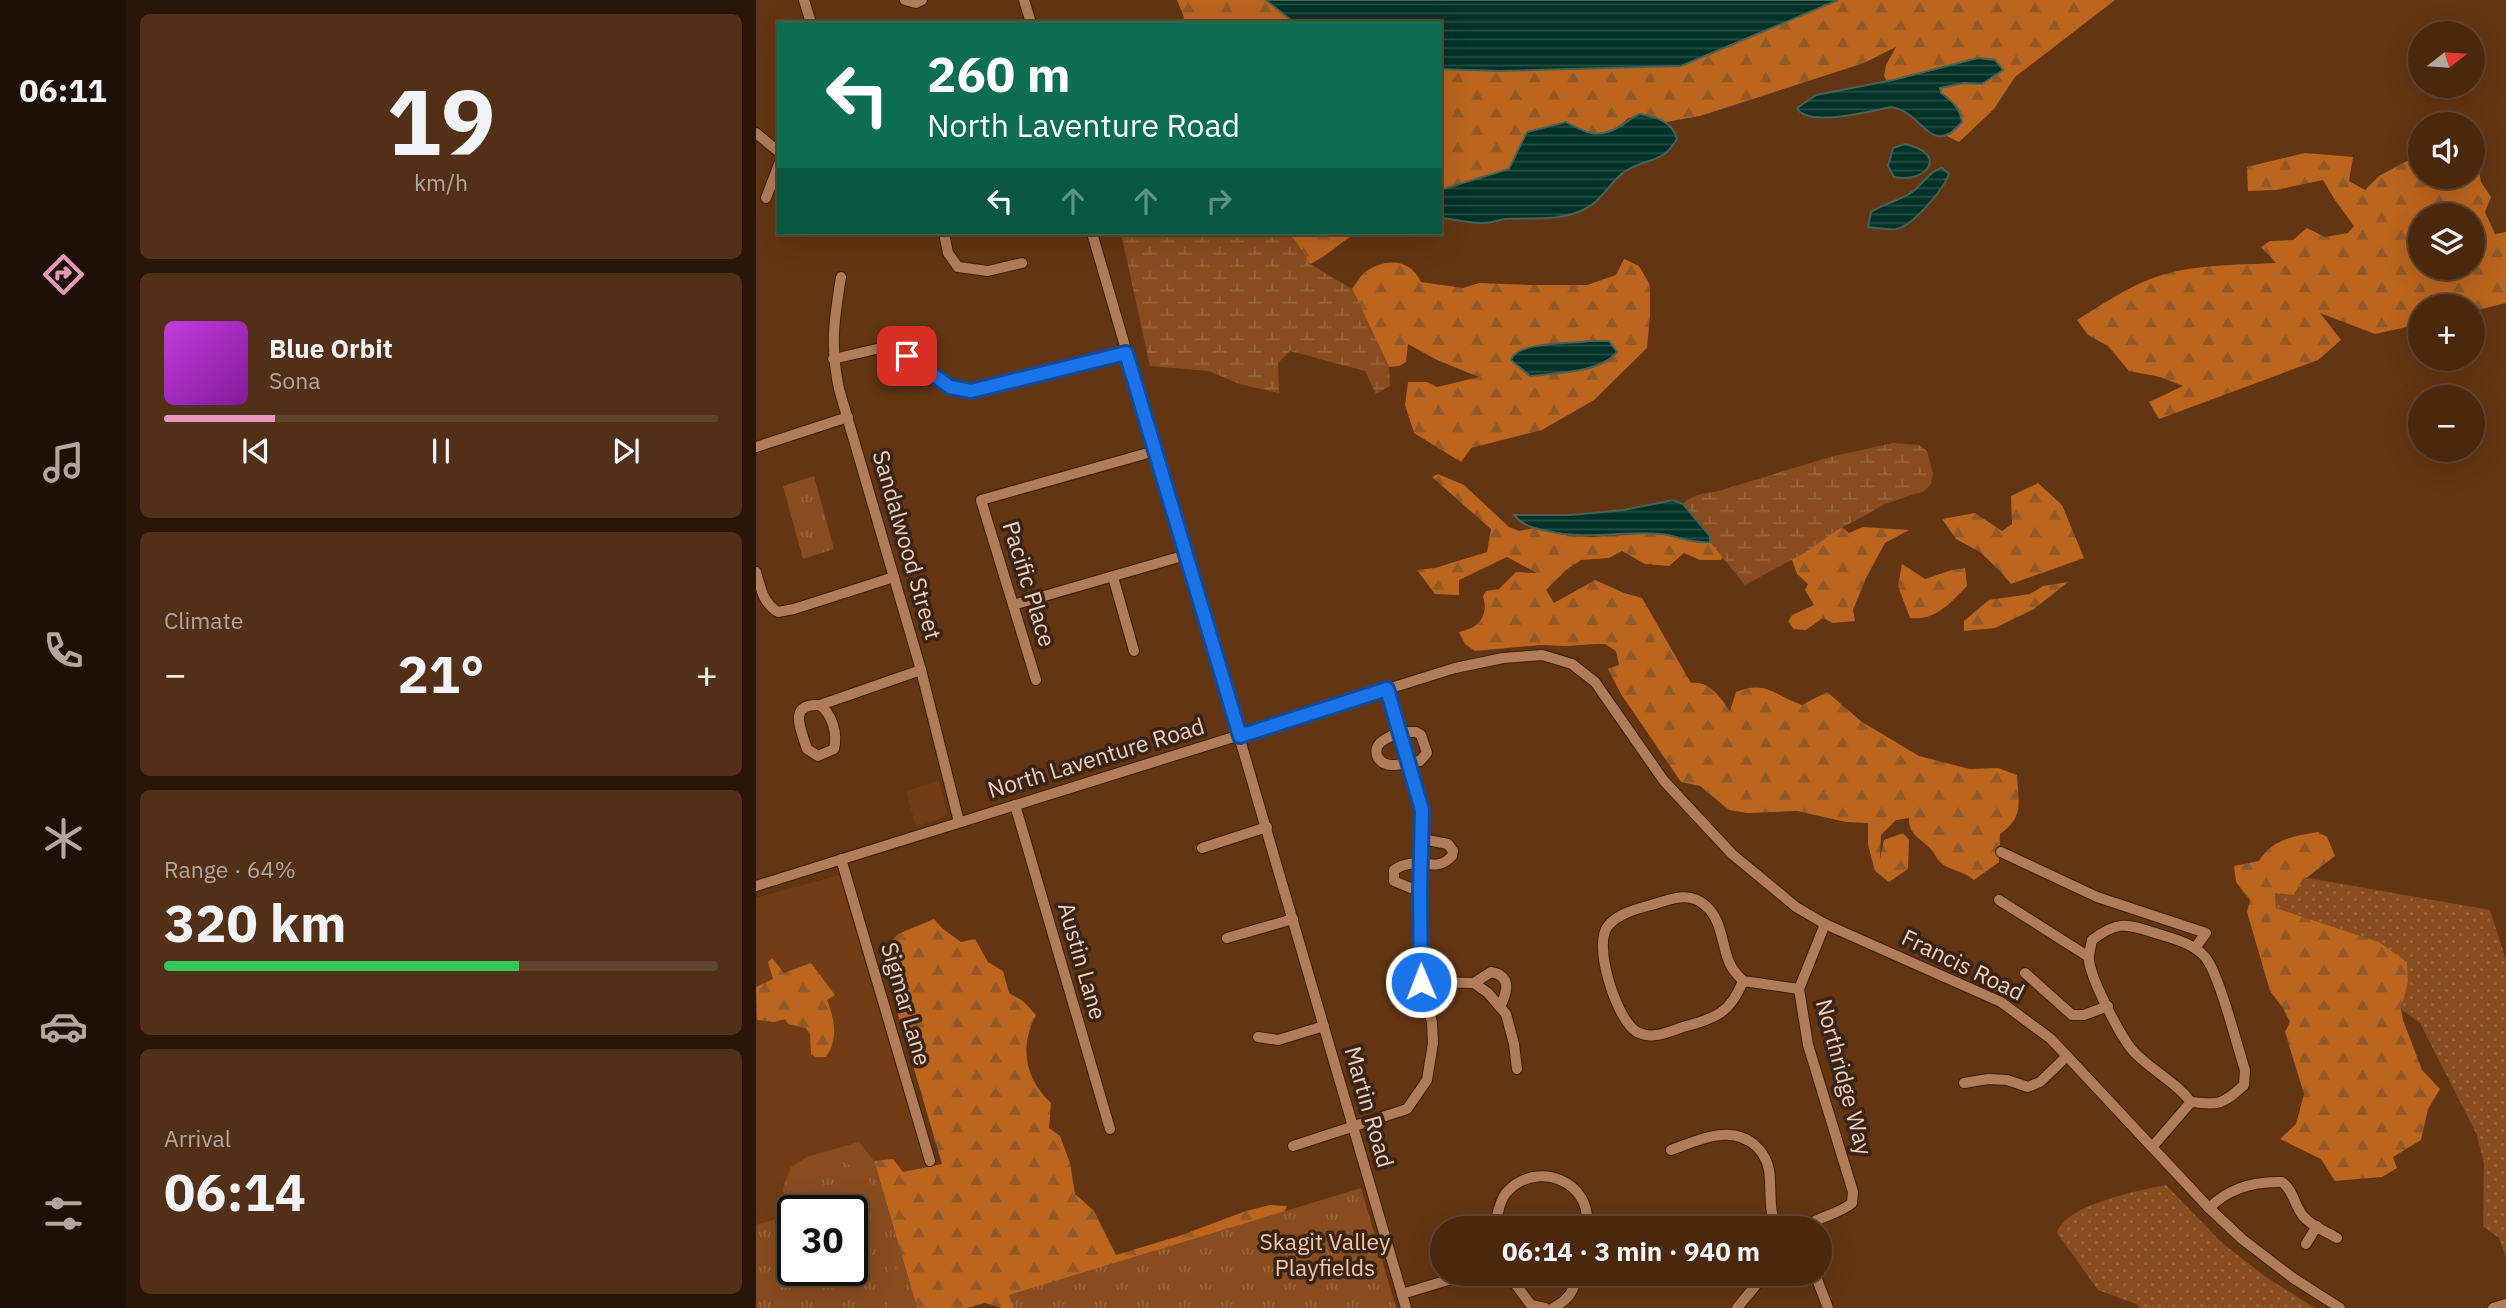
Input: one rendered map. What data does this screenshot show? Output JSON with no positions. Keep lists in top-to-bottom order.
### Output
{
  "streets": {
    "street": [
      "Sandalwood Street",
      "Pacific Place",
      "North Laventure Road",
      "Austin Lane",
      "Francis Road",
      "Sigmar Lane",
      "Northridge Way",
      "Martin Road"
    ]
  },
  "crossings": [
    ["Sandalwood Street", "North Laventure Road"],
    ["Pacific Place", "Martin Road"],
    ["North Laventure Road", "Austin Lane"],
    ["North Laventure Road", "Francis Road"],
    ["North Laventure Road", "Sigmar Lane"],
    ["North Laventure Road", "Martin Road"],
    ["Francis Road", "Northridge Way"]
  ],
  "parks": ["Skagit Valley Playfields"],
  "north": "right",
  "page": {
    "tabs": "06:11",
    "tile": [
      ["19", "km/h"],
      "Climate",
      ["Range · 64%", "320 km"],
      ["Arrival", "06:14"]
    ],
    "map_buttons": ["+", "−"],
    "turn": ["260 m", "North Laventure Road"],
    "song": ["Blue Orbit", "Sona"],
    "heat": ["−", "21°", "+"],
    "limit": "30",
    "trip": "06:14 · 3 min · 940 m"
  }
}
